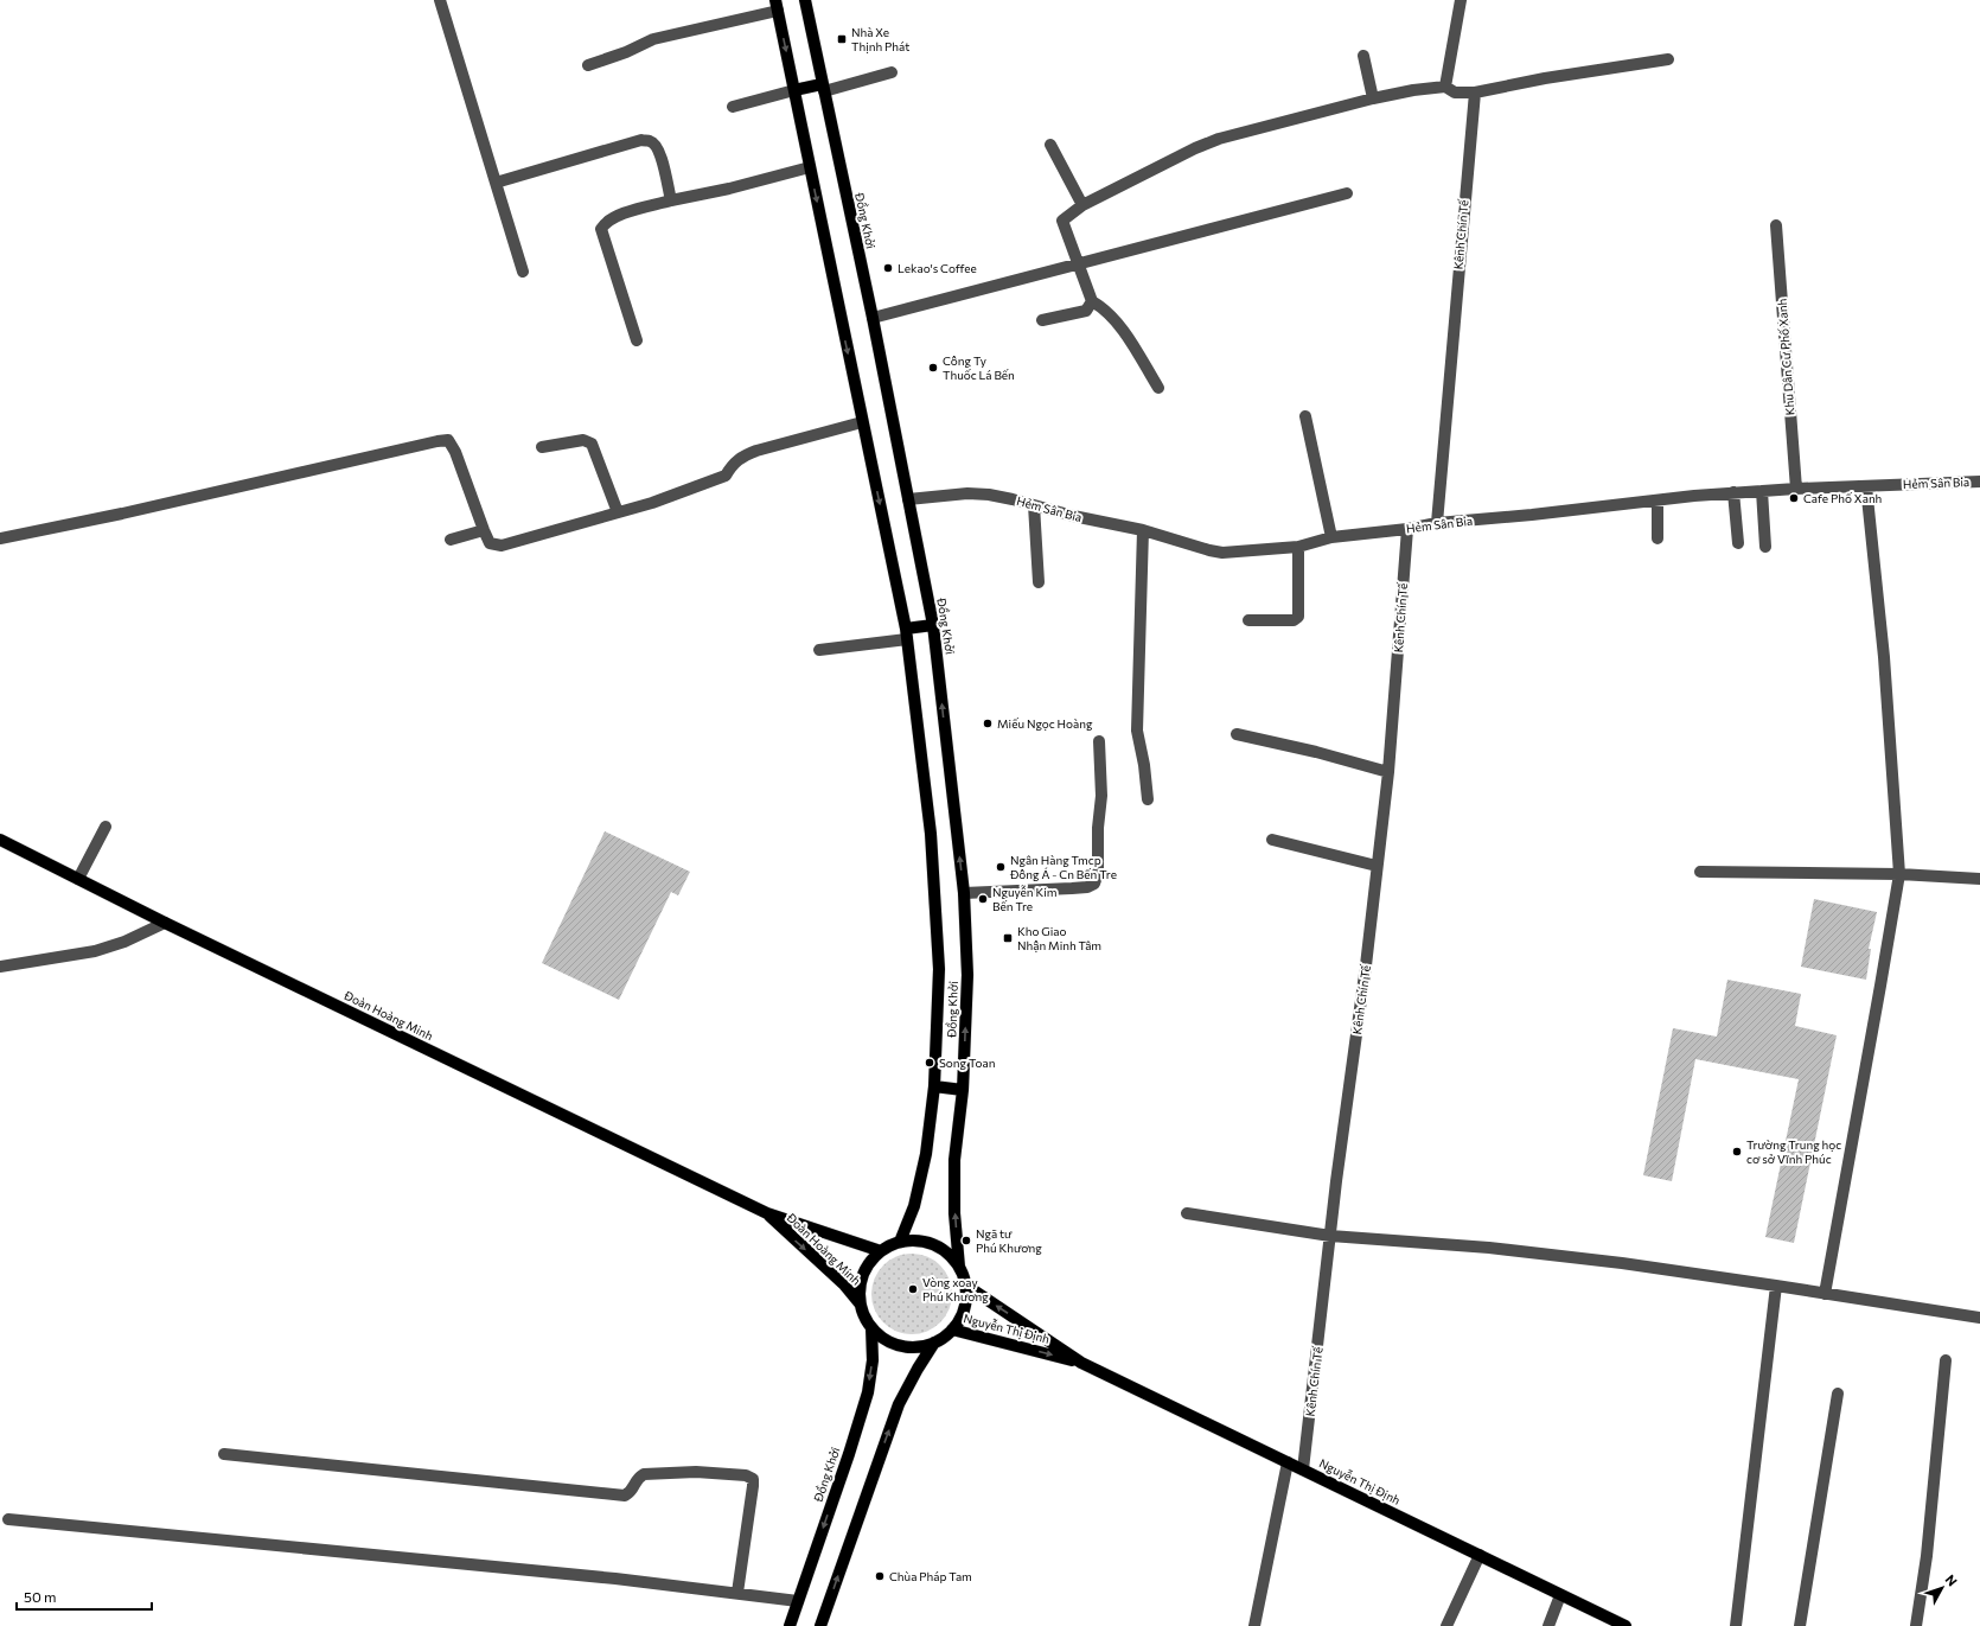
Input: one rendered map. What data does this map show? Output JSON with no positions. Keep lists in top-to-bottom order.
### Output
{
  "streets": {
    "main road": ["Đồng Khởi", "Đoàn Hoàng Minh", "Nguyễn Thị Định"],
    "street": ["Kênh Chín Tế", "Khu Dân Cư Phố Xanh", "Hẻm Sân Bia"]
  },
  "crossings": [
    ["Đồng Khởi", "Hẻm Sân Bia"],
    ["Đồng Khởi", "Đoàn Hoàng Minh"],
    ["Đồng Khởi", "Nguyễn Thị Định"],
    ["Kênh Chín Tế", "Hẻm Sân Bia"],
    ["Kênh Chín Tế", "Nguyễn Thị Định"],
    ["Khu Dân Cư Phố Xanh", "Hẻm Sân Bia"],
    ["Đoàn Hoàng Minh", "Nguyễn Thị Định"]
  ],
  "places": {
    "transit": ["Nhà Xe Thịnh Phát", "Kho Giao Nhận Minh Tâm"],
    "other": [
      "Lekao's Coffee",
      "Công Ty Thuốc Lá Bến",
      "Cafe Phố Xanh",
      "Miếu Ngọc Hoàng",
      "Ngân Hàng Tmcp Đông Á - Cn Bến Tre",
      "Nguyễn Kim Bến Tre",
      "Song Toan",
      "Trường Trung học cơ sở Vĩnh Phúc",
      "Ngã tư Phú Khương",
      "Vòng xoay Phú Khương",
      "Chùa Pháp Tam"
    ]
  },
  "scale_bar": "50 m",
  "north": "top right"
}
